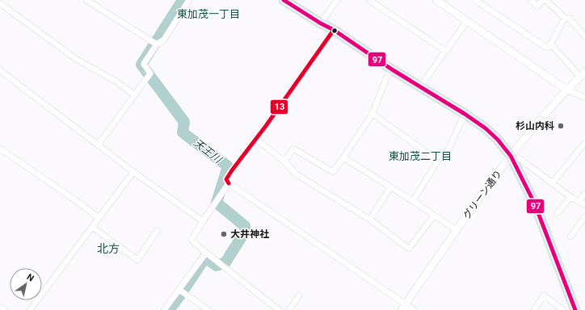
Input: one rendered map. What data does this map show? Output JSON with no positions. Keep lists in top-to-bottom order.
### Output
{
  "streets": {
    "street": ["グリーン通り"]
  },
  "districts": ["東加茂一丁目", "東加茂二丁目", "北方"],
  "water": ["天王川"],
  "places": ["杉山内科", "大井神社"],
  "lines": ["transit line 97", "transit line 13"],
  "north": "top right"
}
